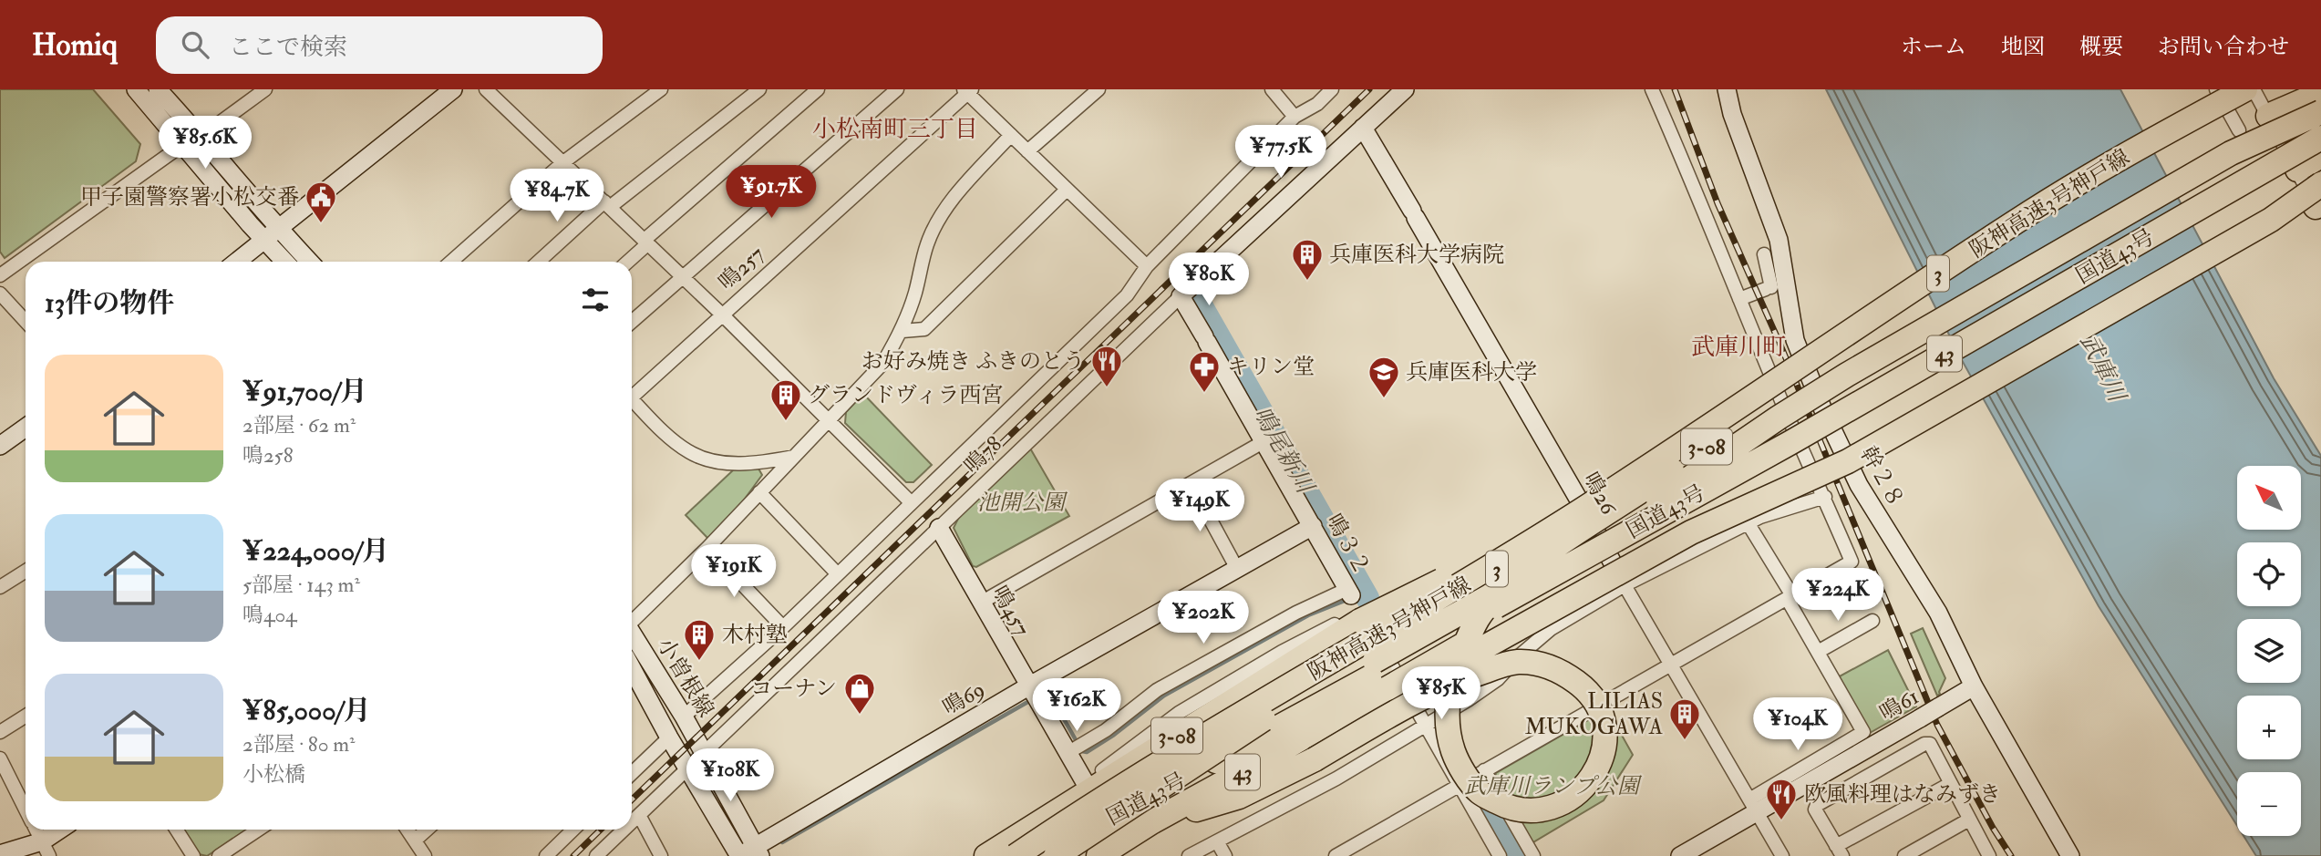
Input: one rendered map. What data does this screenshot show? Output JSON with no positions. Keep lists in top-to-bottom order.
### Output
{
  "streets": {
    "highway": [
      "阪神高速3号神戸線",
      "国道43号",
      "3",
      "43",
      "3-08"
    ],
    "street": [
      "鳴257",
      "鳴78",
      "幹２８",
      "鳴26",
      "鳴３２",
      "鳴457",
      "小曽根線",
      "鳴69",
      "鳴61"
    ]
  },
  "crossings": [
    ["阪神高速3号神戸線", "3-08"],
    ["阪神高速3号神戸線", "鳴26"],
    ["国道43号", "3-08"],
    ["鳴78", "鳴26"],
    ["鳴78", "鳴３２"],
    ["鳴78", "鳴457"],
    ["鳴78", "小曽根線"],
    ["幹２８", "鳴61"],
    ["鳴26", "鳴61"],
    ["鳴３２", "鳴69"],
    ["鳴457", "鳴69"],
    ["小曽根線", "鳴69"]
  ],
  "districts": ["小松南町三丁目", "武庫川町"],
  "water": ["武庫川", "鳴尾新川"],
  "parks": ["池開公園", "武庫川ランプ公園"],
  "places": {
    "public building": ["甲子園警察署小松交番"],
    "building": [
      "兵庫医科大学病院",
      "グランドヴィラ西宮",
      "木村塾",
      "LILIAS MUKOGAWA"
    ],
    "restaurant": ["お好み焼き ふきのとう", "欧風料理はなみずき"],
    "pharmacy": ["キリン堂"],
    "school or university": ["兵庫医科大学"],
    "shop": ["コーナン"]
  },
  "north": "top left",
  "page": {
    "header": "Homiq",
    "search": "ここで検索",
    "nav": [
      "ホーム",
      "地図",
      "概要",
      "お問い合わせ"
    ],
    "price": [
      "¥85.6K",
      "¥77.5K",
      "¥91.7K",
      "¥84.7K",
      "¥80K",
      "¥149K",
      "¥191K",
      "¥224K",
      "¥202K",
      "¥85K",
      "¥162K",
      "¥104K",
      "¥108K"
    ],
    "heading": "13件の物件",
    "list": [
      {
        "name": "¥91,700/月",
        "note": "2部屋 · 62 m² · 鳴258"
      },
      {
        "name": "¥224,000/月",
        "note": "5部屋 · 143 m² · 鳴404"
      },
      {
        "name": "¥85,000/月",
        "note": "2部屋 · 80 m² · 小松橋"
      }
    ],
    "map_buttons": ["+", "−"]
  }
}
